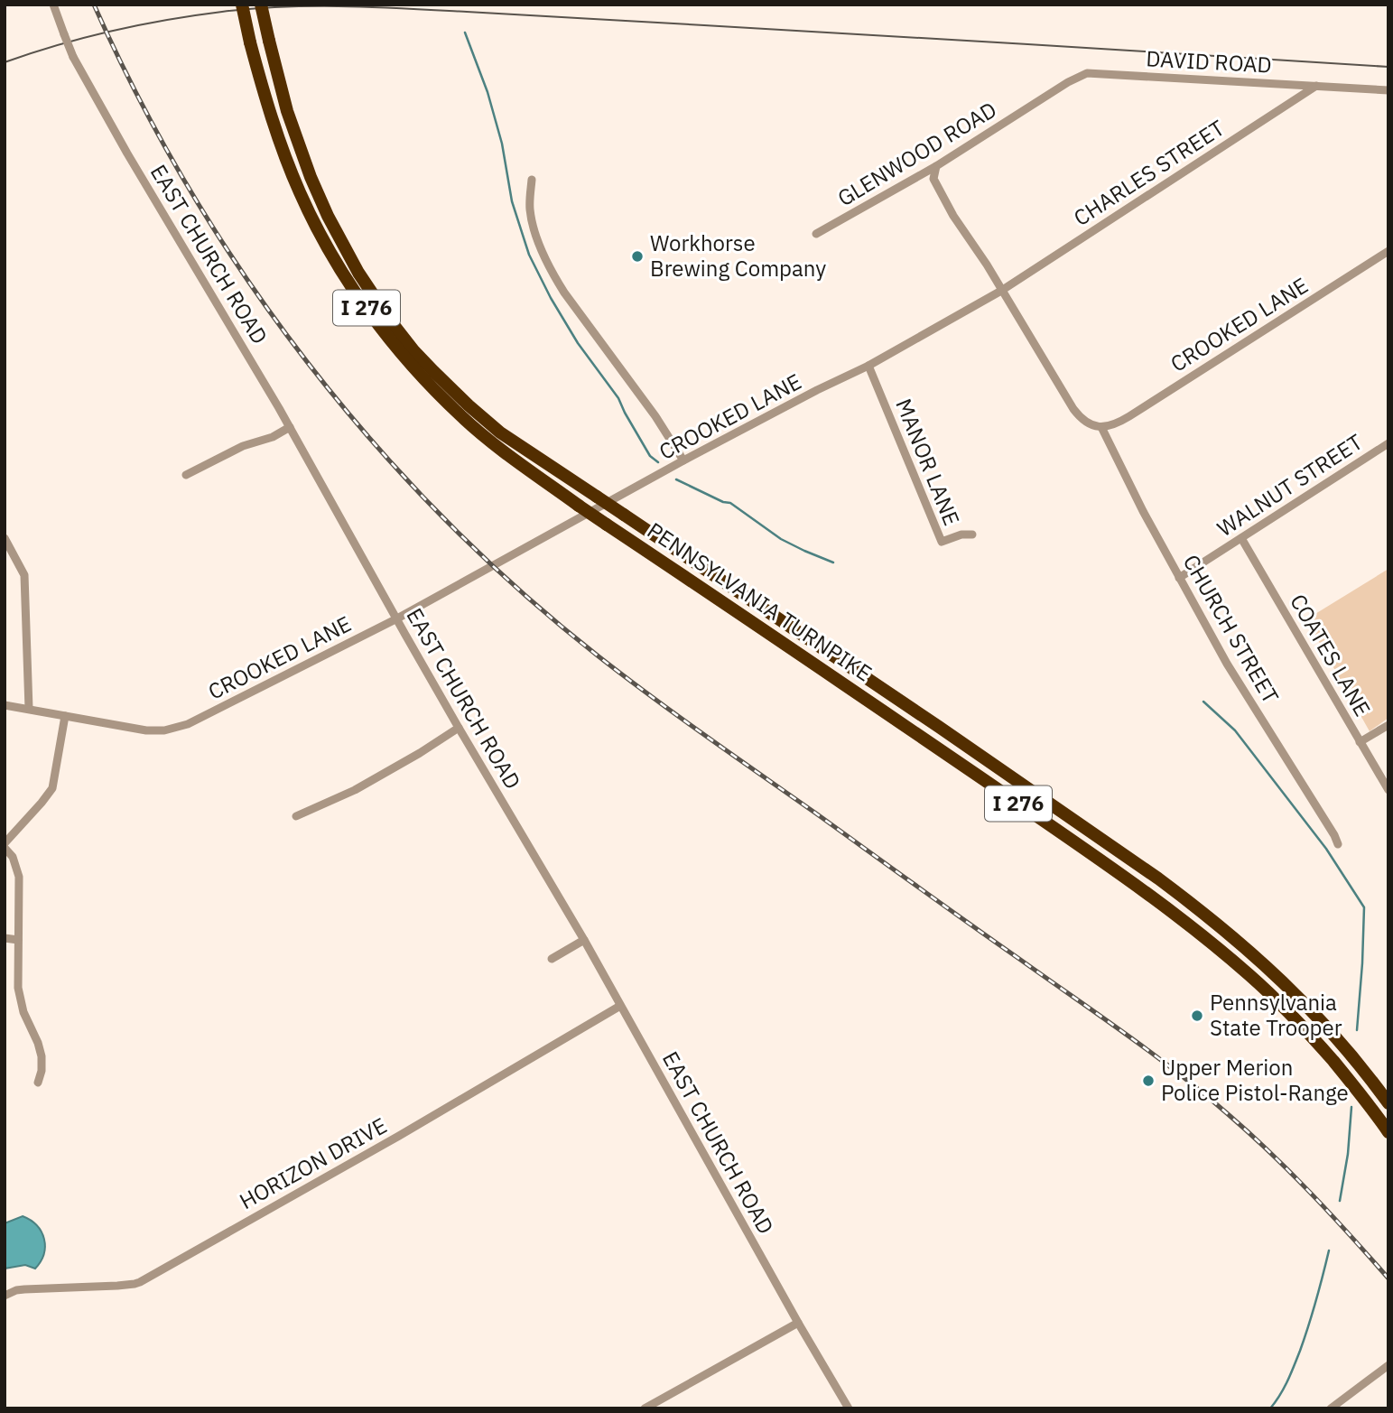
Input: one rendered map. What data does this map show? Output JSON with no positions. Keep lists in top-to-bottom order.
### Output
{
  "streets": {
    "highway": ["I 276", "PENNSYLVANIA TURNPIKE"],
    "street": [
      "DAVID ROAD",
      "GLENWOOD ROAD",
      "CHARLES STREET",
      "EAST CHURCH ROAD",
      "CROOKED LANE",
      "MANOR LANE",
      "WALNUT STREET",
      "CHURCH STREET",
      "COATES LANE",
      "HORIZON DRIVE"
    ]
  },
  "crossings": [
    ["DAVID ROAD", "GLENWOOD ROAD"],
    ["DAVID ROAD", "CHARLES STREET"],
    ["CHARLES STREET", "CROOKED LANE"],
    ["EAST CHURCH ROAD", "CROOKED LANE"],
    ["EAST CHURCH ROAD", "HORIZON DRIVE"],
    ["CROOKED LANE", "MANOR LANE"],
    ["CROOKED LANE", "CHURCH STREET"],
    ["WALNUT STREET", "CHURCH STREET"],
    ["WALNUT STREET", "COATES LANE"]
  ],
  "places": ["Workhorse Brewing Company", "Pennsylvania State Trooper", "Upper Merion Police Pistol-Range"]
}
